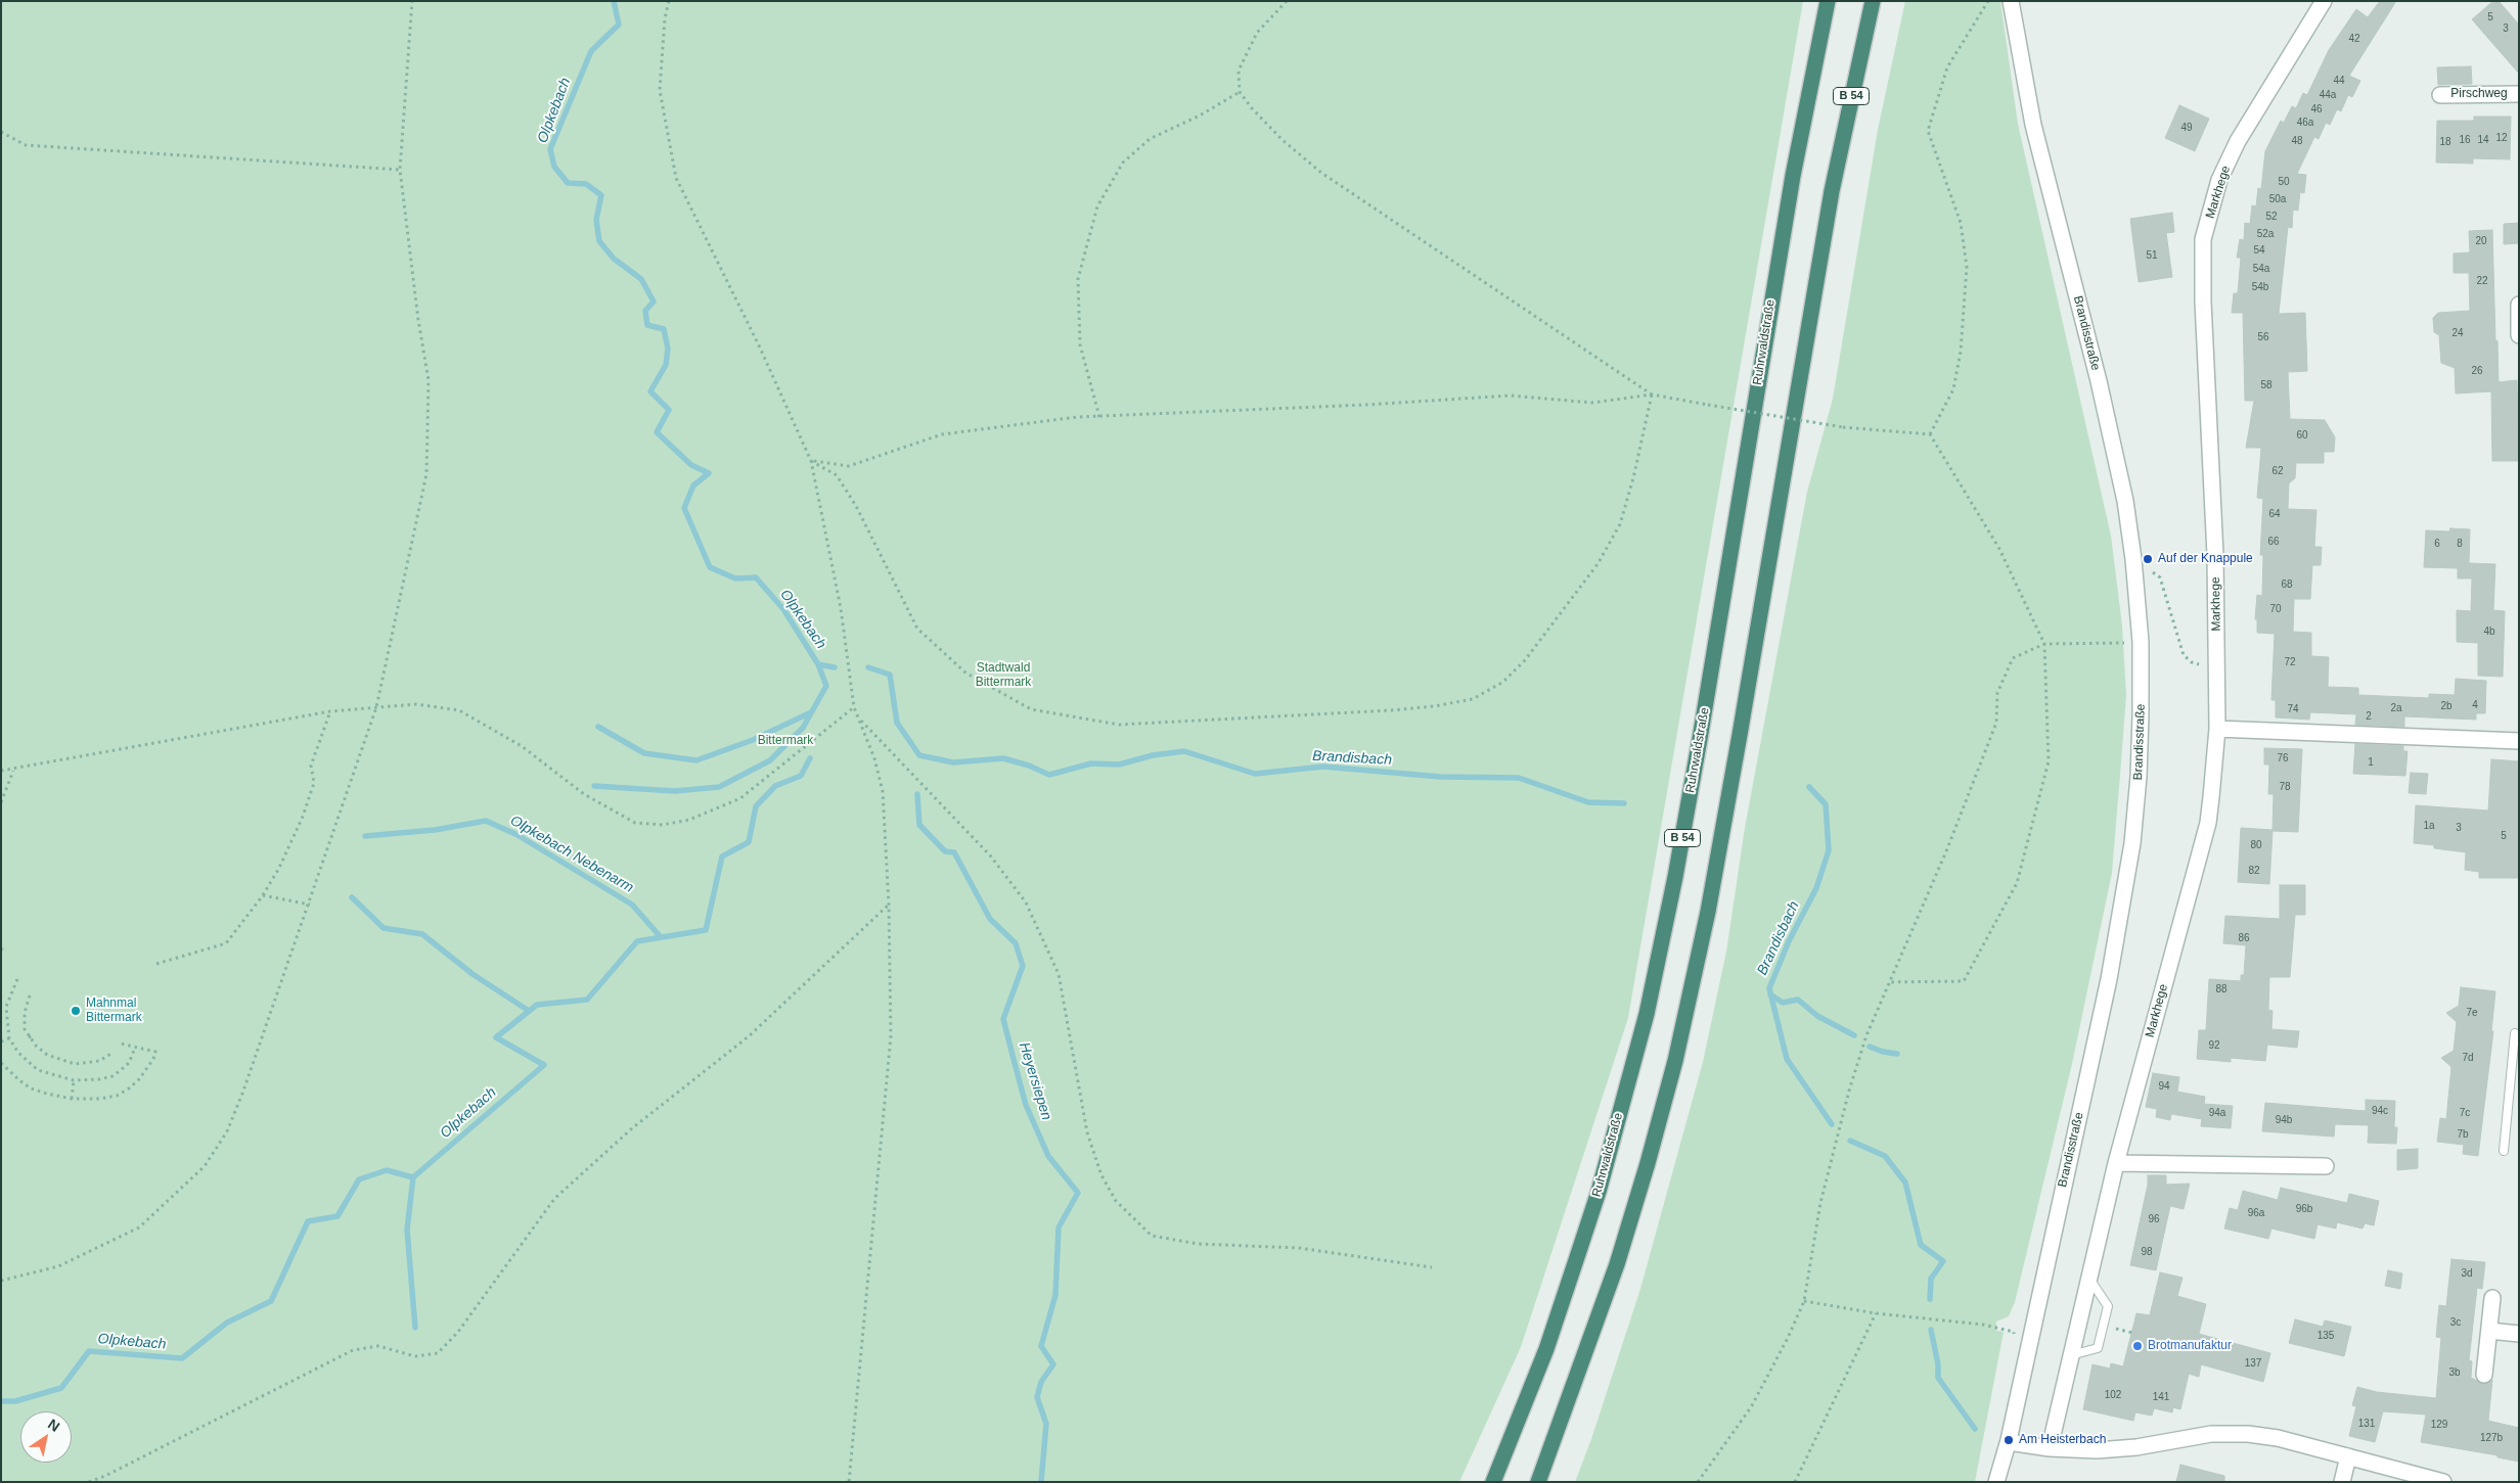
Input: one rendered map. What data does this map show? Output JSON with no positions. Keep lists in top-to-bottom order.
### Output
{
  "streets": {
    "highway": ["B 54", "Ruhrwaldstraße"],
    "street": ["Pirschweg", "Markhege", "Brandisstraße"]
  },
  "water": [
    "Olpkebach",
    "Brandisbach",
    "Olpkebach Nebenarm",
    "Heyersiepen"
  ],
  "parks": ["Stadtwald Bittermark", "Bittermark"],
  "places": [
    "Auf der Knappule",
    "Mahnmal Bittermark",
    "Brotmanufaktur",
    "Am Heisterbach"
  ],
  "house_numbers": [
    "5",
    "3",
    "42",
    "44",
    "44a",
    "46",
    "46a",
    "49",
    "12",
    "16",
    "14",
    "48",
    "18",
    "50",
    "50a",
    "52",
    "52a",
    "20",
    "54",
    "51",
    "54a",
    "22",
    "54b",
    "24",
    "56",
    "26",
    "58",
    "60",
    "62",
    "64",
    "66",
    "6",
    "8",
    "68",
    "70",
    "4b",
    "72",
    "4",
    "2b",
    "2a",
    "74",
    "2",
    "76",
    "1",
    "78",
    "1a",
    "3",
    "5",
    "80",
    "82",
    "86",
    "88",
    "7e",
    "92",
    "7d",
    "94",
    "94c",
    "94a",
    "7c",
    "94b",
    "7b",
    "96b",
    "96a",
    "96",
    "98",
    "3d",
    "3c",
    "135",
    "137",
    "3b",
    "102",
    "141",
    "131",
    "129",
    "127b"
  ],
  "north": "top right"
}
